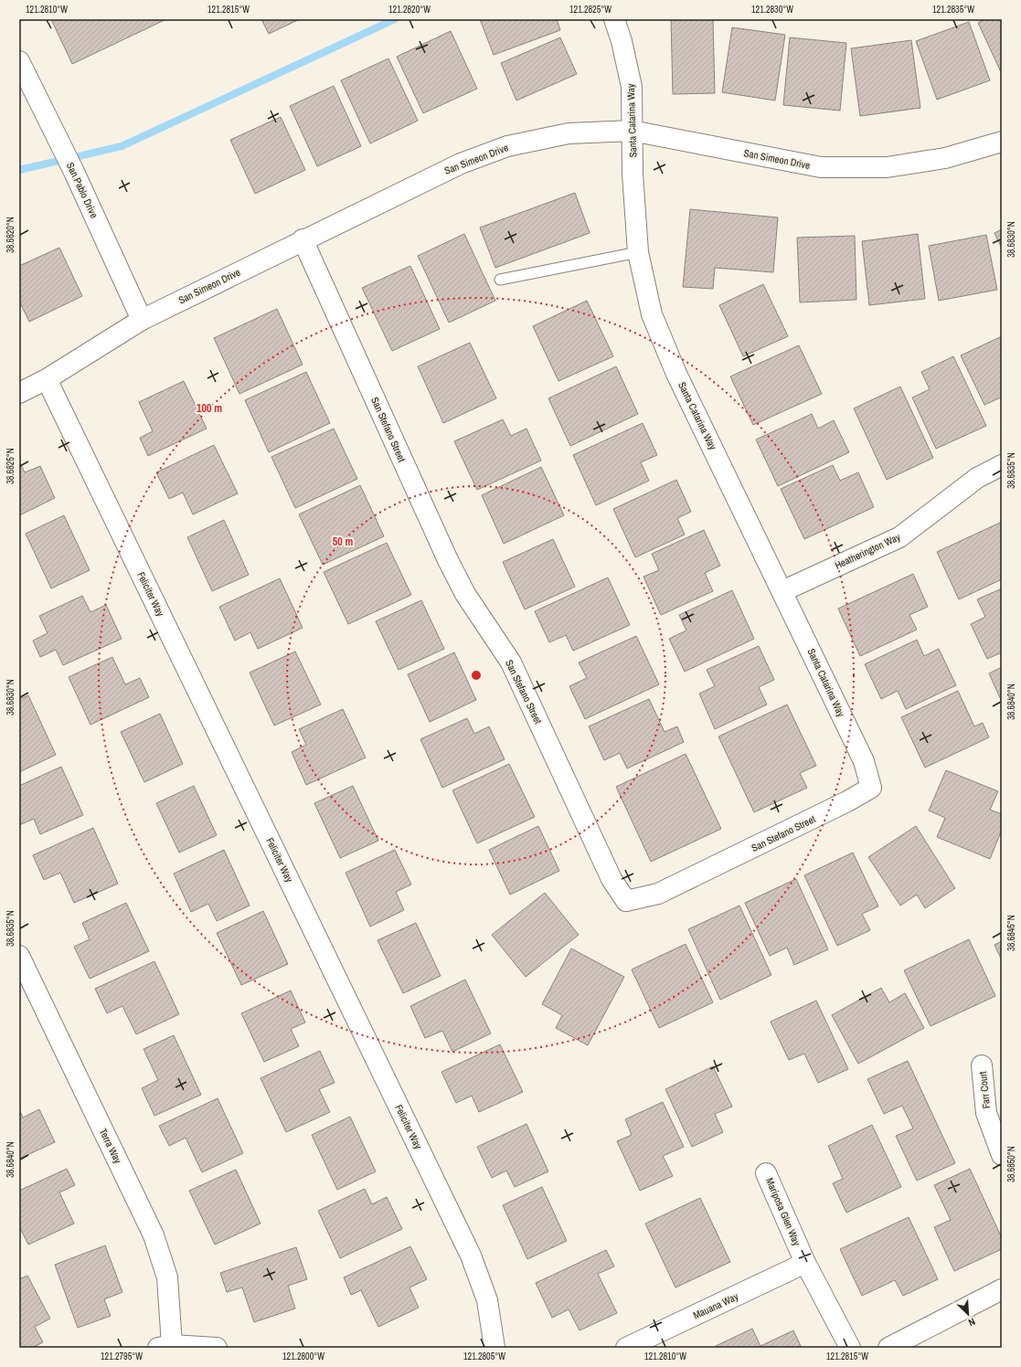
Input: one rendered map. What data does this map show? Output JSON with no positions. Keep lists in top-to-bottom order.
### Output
{
  "streets": {
    "street": [
      "Santa Catarina Way",
      "San Simeon Drive",
      "San Pablo Drive",
      "San Stefano Street",
      "Heatherington Way",
      "Feliciter Way",
      "Farr Court",
      "Terra Way",
      "Mariposa Glen Way",
      "Mauana Way"
    ]
  },
  "crossings": [
    ["Santa Catarina Way", "San Simeon Drive"],
    ["Santa Catarina Way", "San Stefano Street"],
    ["Santa Catarina Way", "Heatherington Way"],
    ["San Simeon Drive", "San Pablo Drive"],
    ["San Simeon Drive", "San Stefano Street"],
    ["San Simeon Drive", "Feliciter Way"],
    ["Mariposa Glen Way", "Mauana Way"]
  ],
  "north": "bottom right",
  "coordinates": [
    "121.2810°W",
    "121.2815°W",
    "121.2820°W",
    "121.2825°W",
    "121.2830°W",
    "121.2835°W",
    "38.6820°N",
    "38.6830°N",
    "38.6825°N",
    "38.6835°N",
    "38.6840°N",
    "38.6845°N",
    "38.6850°N",
    "121.2795°W",
    "121.2800°W",
    "121.2805°W"
  ],
  "rings": ["100 m", "50 m"]
}
